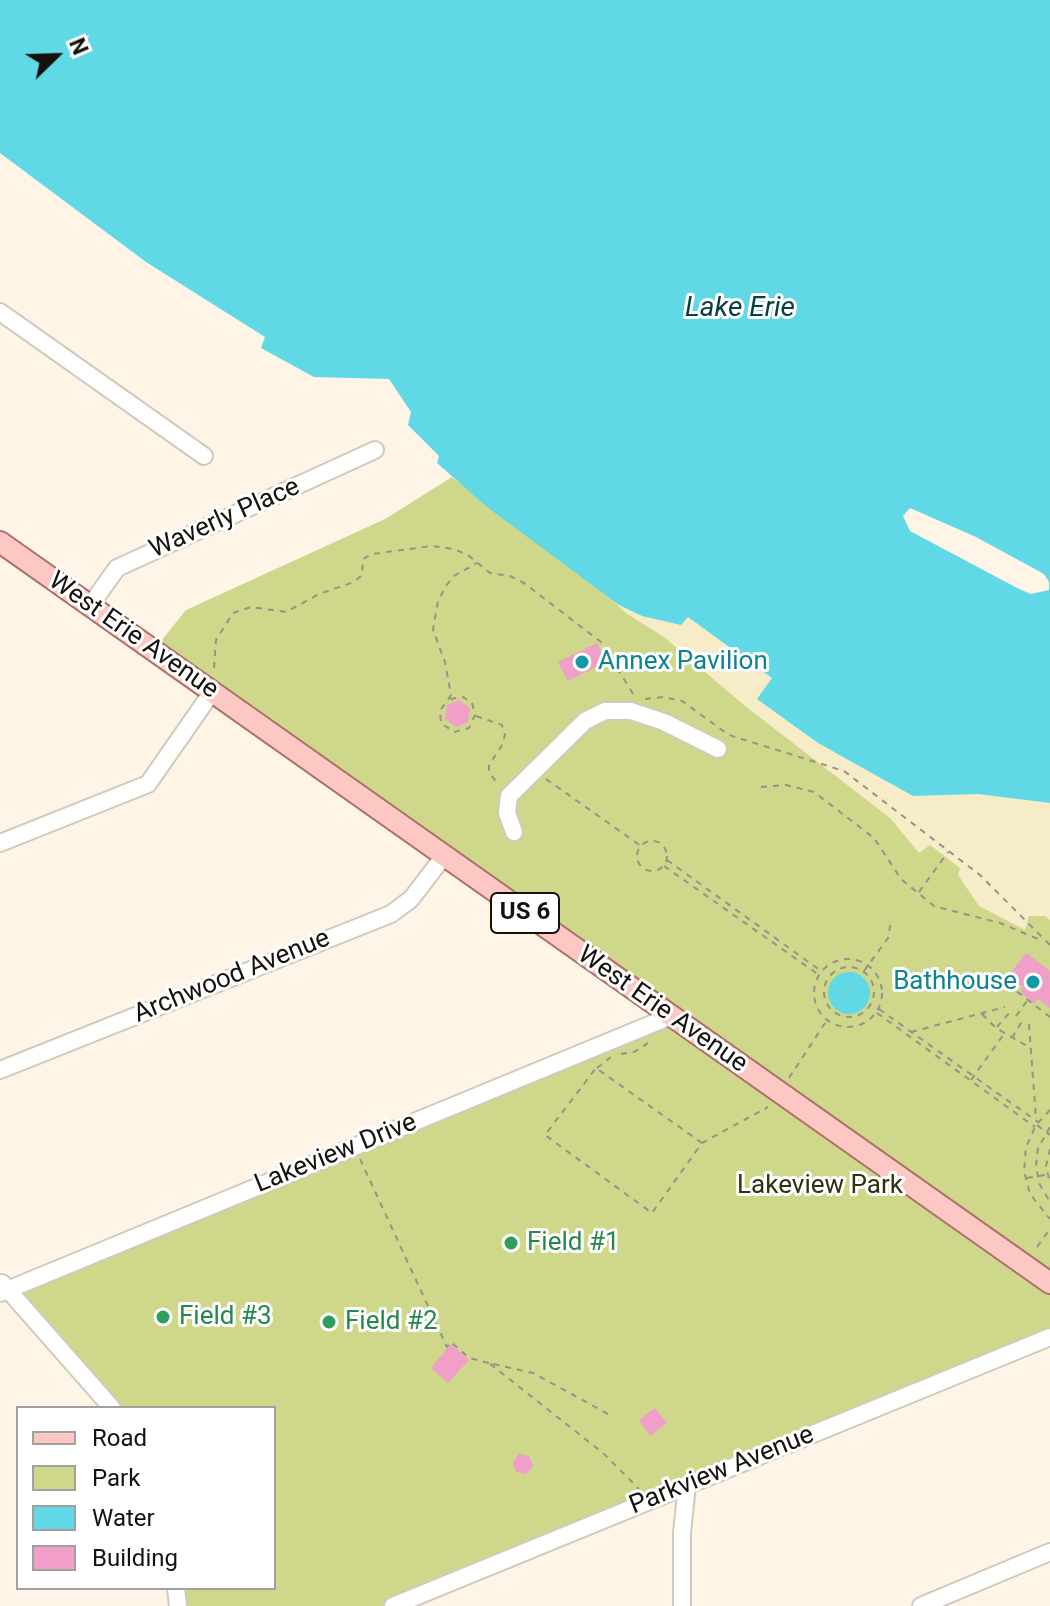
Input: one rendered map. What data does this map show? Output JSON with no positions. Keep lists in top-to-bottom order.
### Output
{
  "streets": {
    "main road": ["West Erie Avenue", "US 6"],
    "street": [
      "Waverly Place",
      "Archwood Avenue",
      "Lakeview Drive",
      "Parkview Avenue"
    ]
  },
  "crossings": [
    ["Waverly Place", "West Erie Avenue"],
    ["West Erie Avenue", "Archwood Avenue"],
    ["West Erie Avenue", "Lakeview Drive"]
  ],
  "water": ["Lake Erie"],
  "parks": ["Lakeview Park"],
  "places": [
    "Annex Pavilion",
    "Bathhouse",
    "Field #1",
    "Field #3",
    "Field #2"
  ],
  "legend": [
    "Road",
    "Park",
    "Water",
    "Building"
  ],
  "north": "top right"
}
